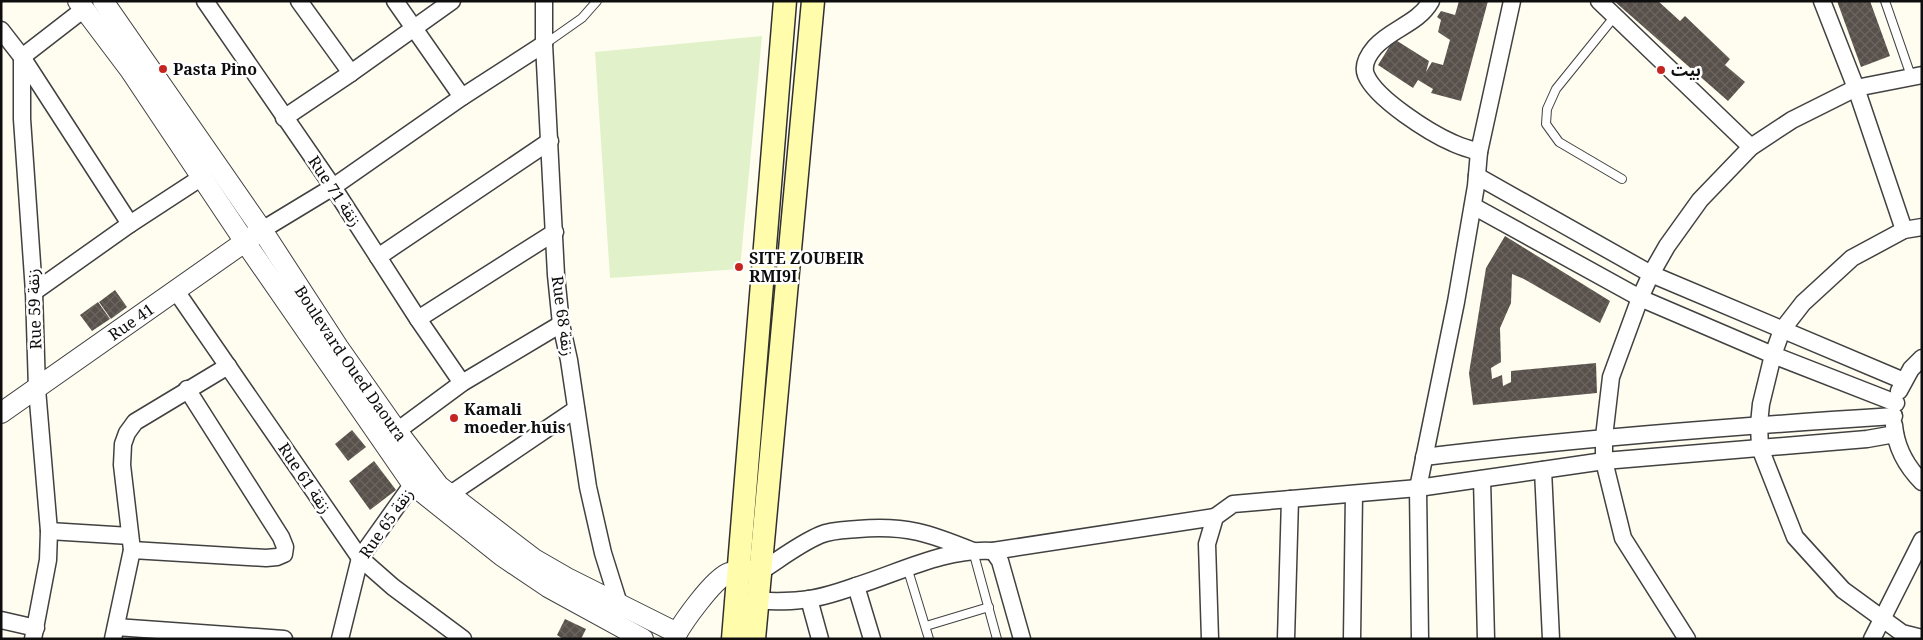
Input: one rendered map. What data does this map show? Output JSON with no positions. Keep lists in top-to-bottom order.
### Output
{
  "streets": {
    "street": [
      "Rue 71 زنقة",
      "Rue 59 زنقة",
      "Rue 68 زنقة",
      "Rue 41",
      "Boulevard Oued Daoura",
      "Rue 61 زنقة",
      "Rue 65 زنقة"
    ]
  },
  "crossings": [
    ["Rue 59 زنقة", "Rue 41"],
    ["Rue 68 زنقة", "Boulevard Oued Daoura"],
    ["Rue 41", "Boulevard Oued Daoura"],
    ["Rue 41", "Rue 61 زنقة"],
    ["Boulevard Oued Daoura", "Rue 65 زنقة"],
    ["Rue 61 زنقة", "Rue 65 زنقة"]
  ],
  "places": [
    "Pasta Pino",
    "بيت",
    "SITE ZOUBEIR RMI9I",
    "Kamali moeder huis"
  ]
}
